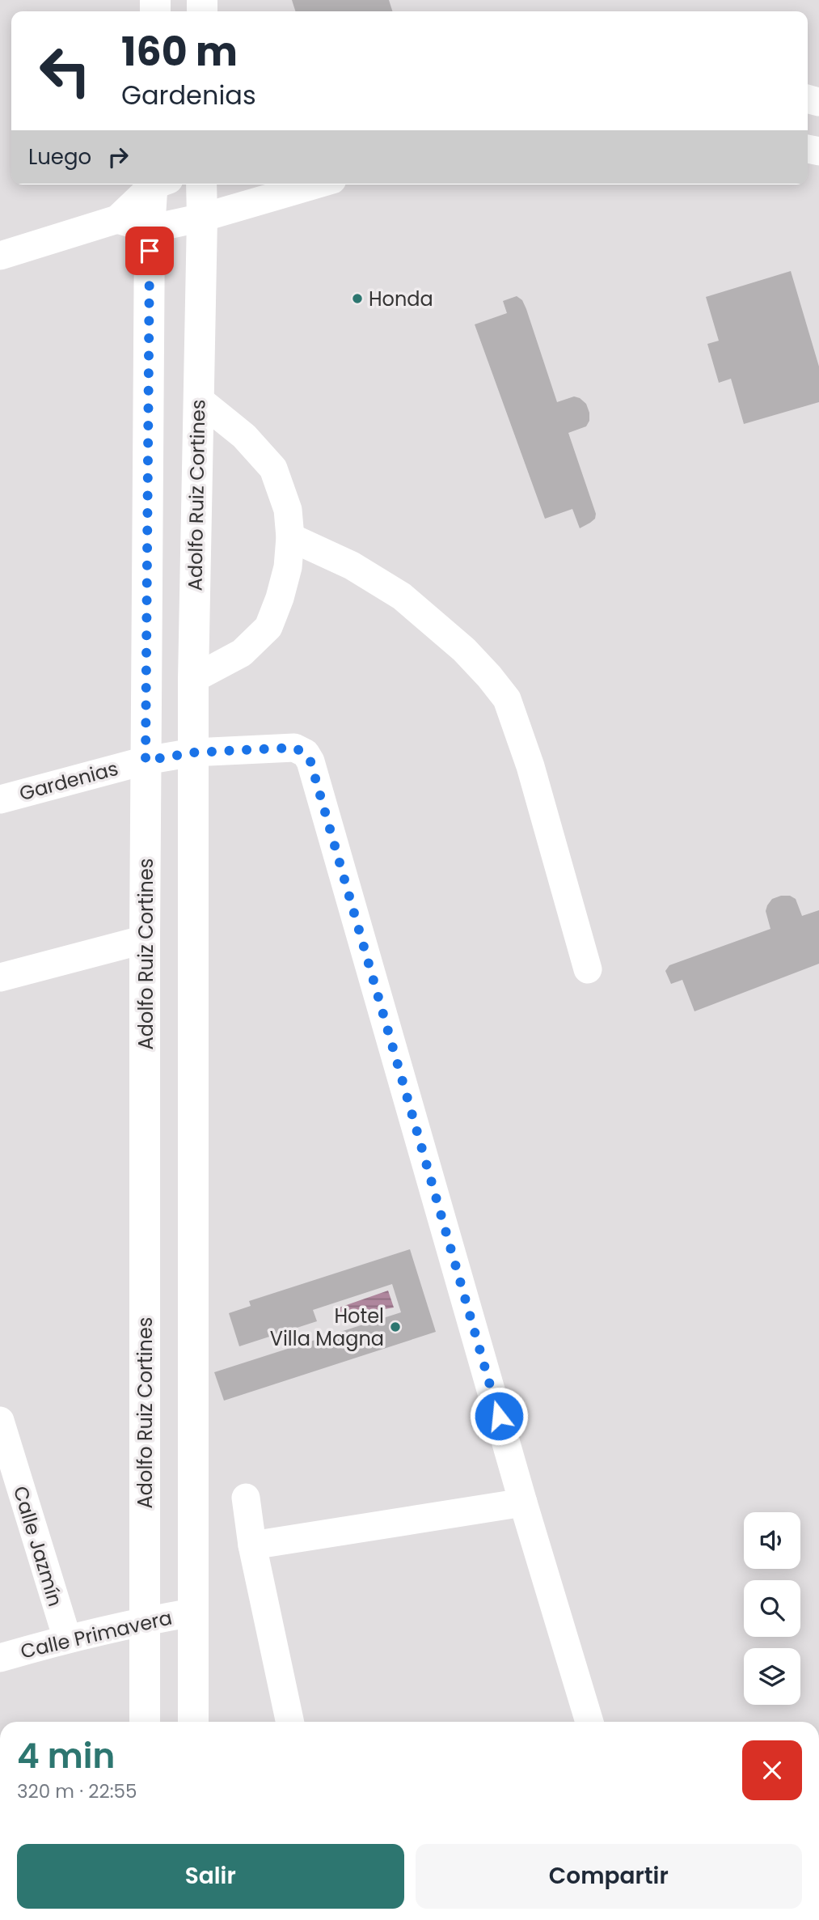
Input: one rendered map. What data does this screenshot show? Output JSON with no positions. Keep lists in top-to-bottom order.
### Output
{
  "streets": {
    "main road": ["Adolfo Ruiz Cortines"],
    "street": ["Gardenias", "Calle Jazmín", "Calle Primavera"]
  },
  "crossings": [
    ["Adolfo Ruiz Cortines", "Gardenias"],
    ["Adolfo Ruiz Cortines", "Calle Primavera"],
    ["Calle Jazmín", "Calle Primavera"]
  ],
  "places": ["Honda", "Hotel Villa Magna"],
  "page": {
    "turn": ["160 m", "Gardenias"],
    "then": "Luego",
    "heading": ["4 min", "320 m · 22:55"],
    "buttons": ["Salir", "Compartir"]
  }
}
